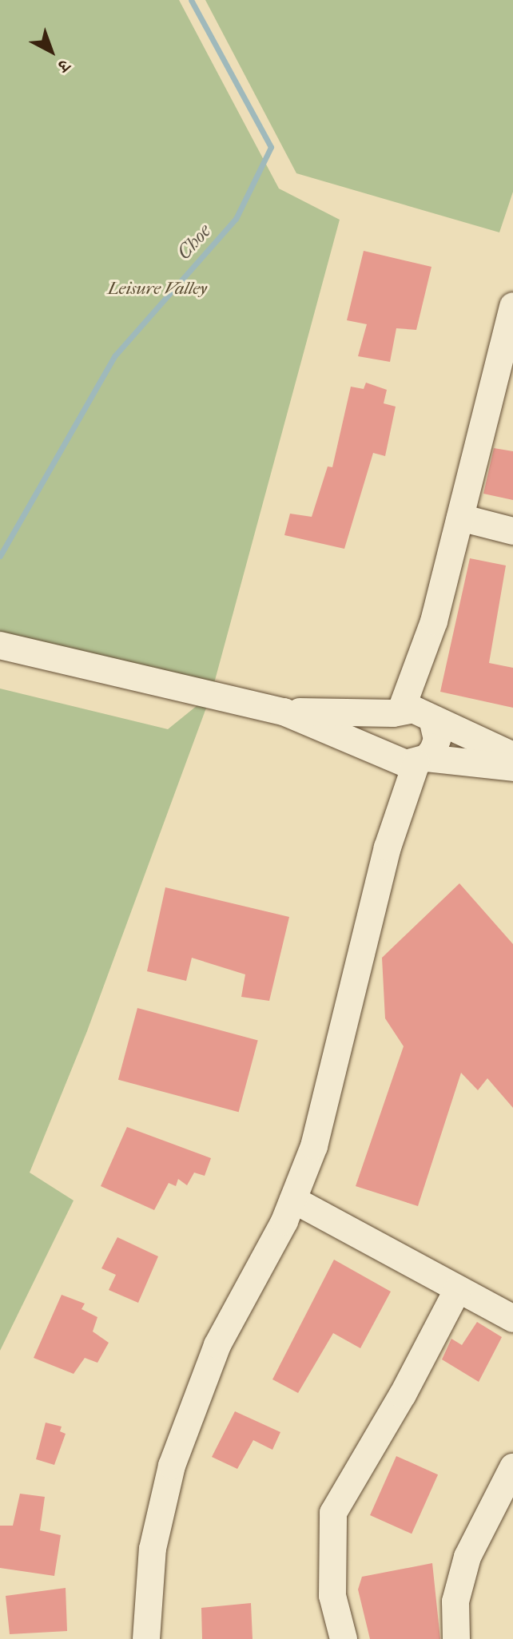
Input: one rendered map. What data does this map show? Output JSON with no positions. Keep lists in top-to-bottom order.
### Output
{
  "water": ["Choe"],
  "parks": ["Leisure Valley"],
  "north": "bottom right"
}
